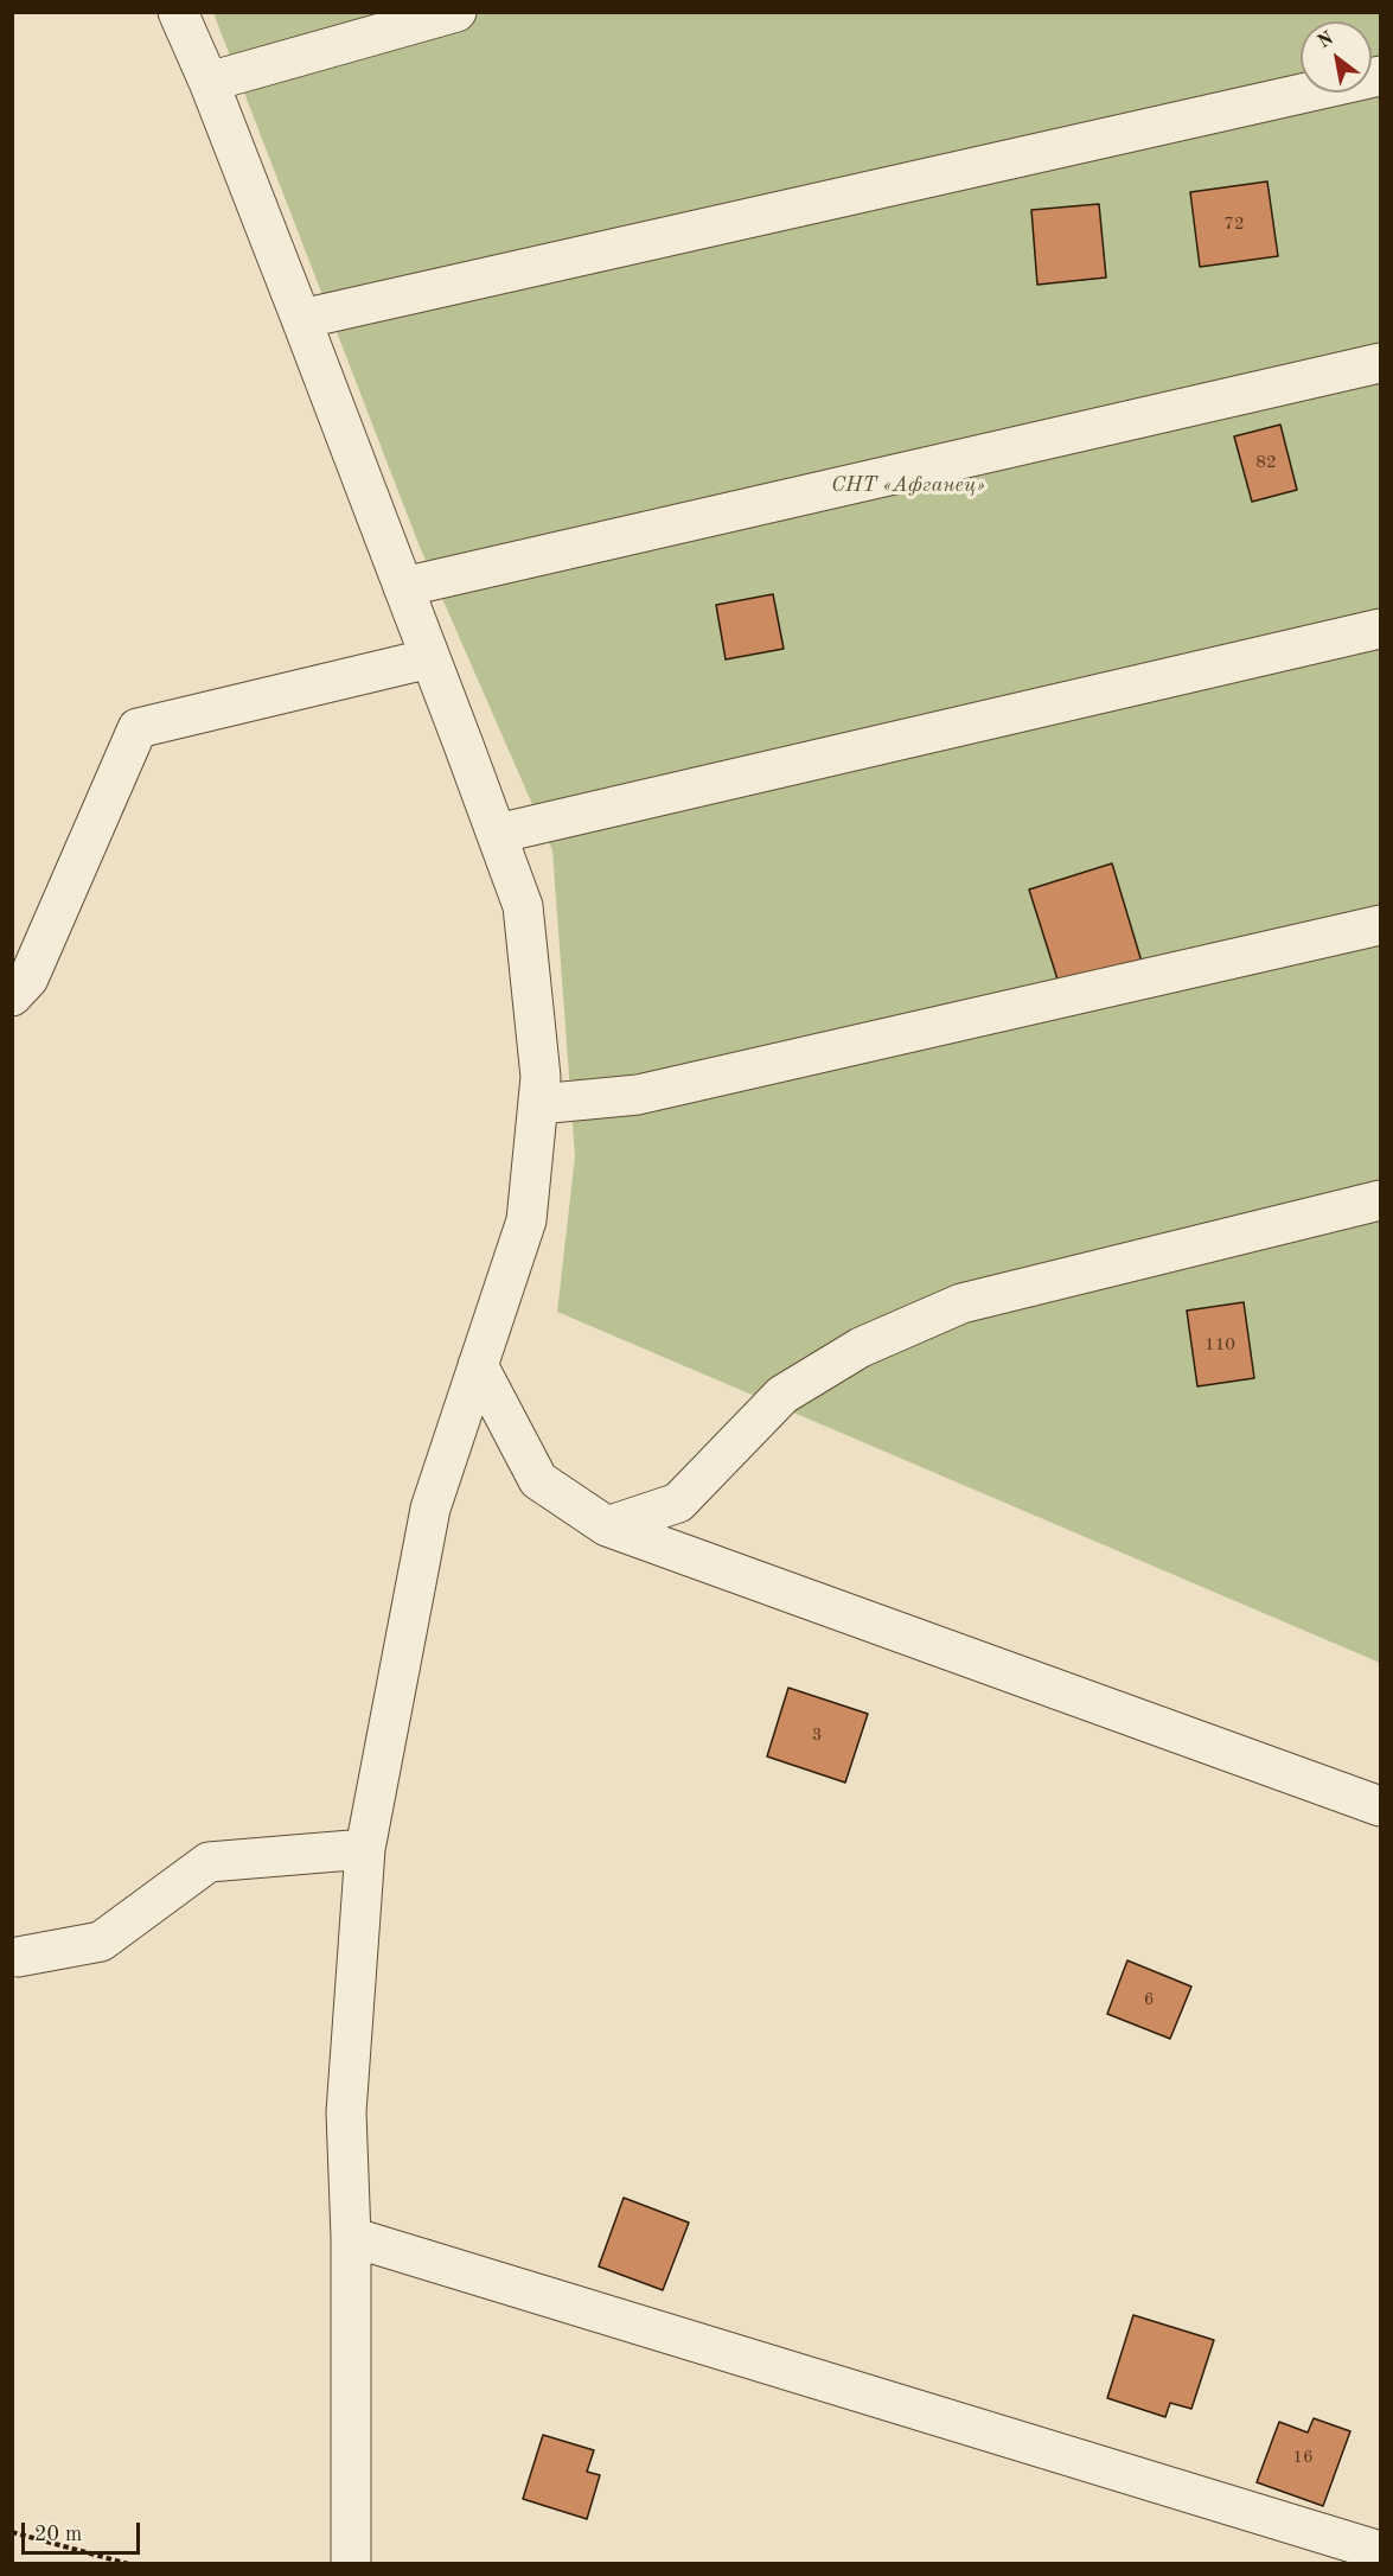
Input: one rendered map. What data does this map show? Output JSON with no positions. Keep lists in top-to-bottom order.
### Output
{
  "parks": ["СНТ «Афганец»"],
  "house_numbers": [
    "72",
    "82",
    "110",
    "3",
    "6",
    "16"
  ],
  "scale_bar": "20 m",
  "north": "top left"
}
